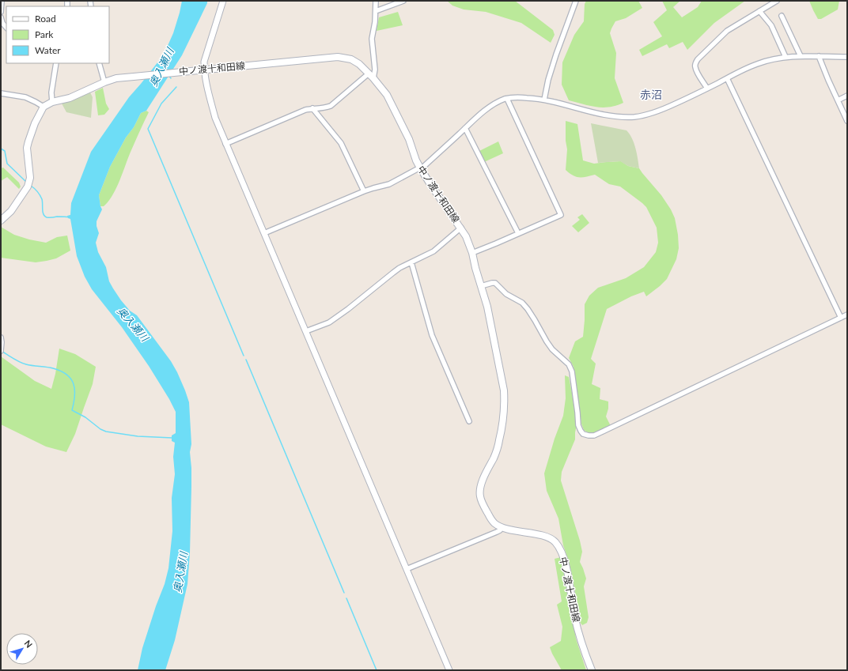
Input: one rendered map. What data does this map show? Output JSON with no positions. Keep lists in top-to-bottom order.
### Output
{
  "streets": {
    "main road": ["中ノ渡十和田線"]
  },
  "districts": ["赤沼"],
  "water": ["奥入瀬川"],
  "legend": ["Road", "Park", "Water"],
  "north": "top right"
}
